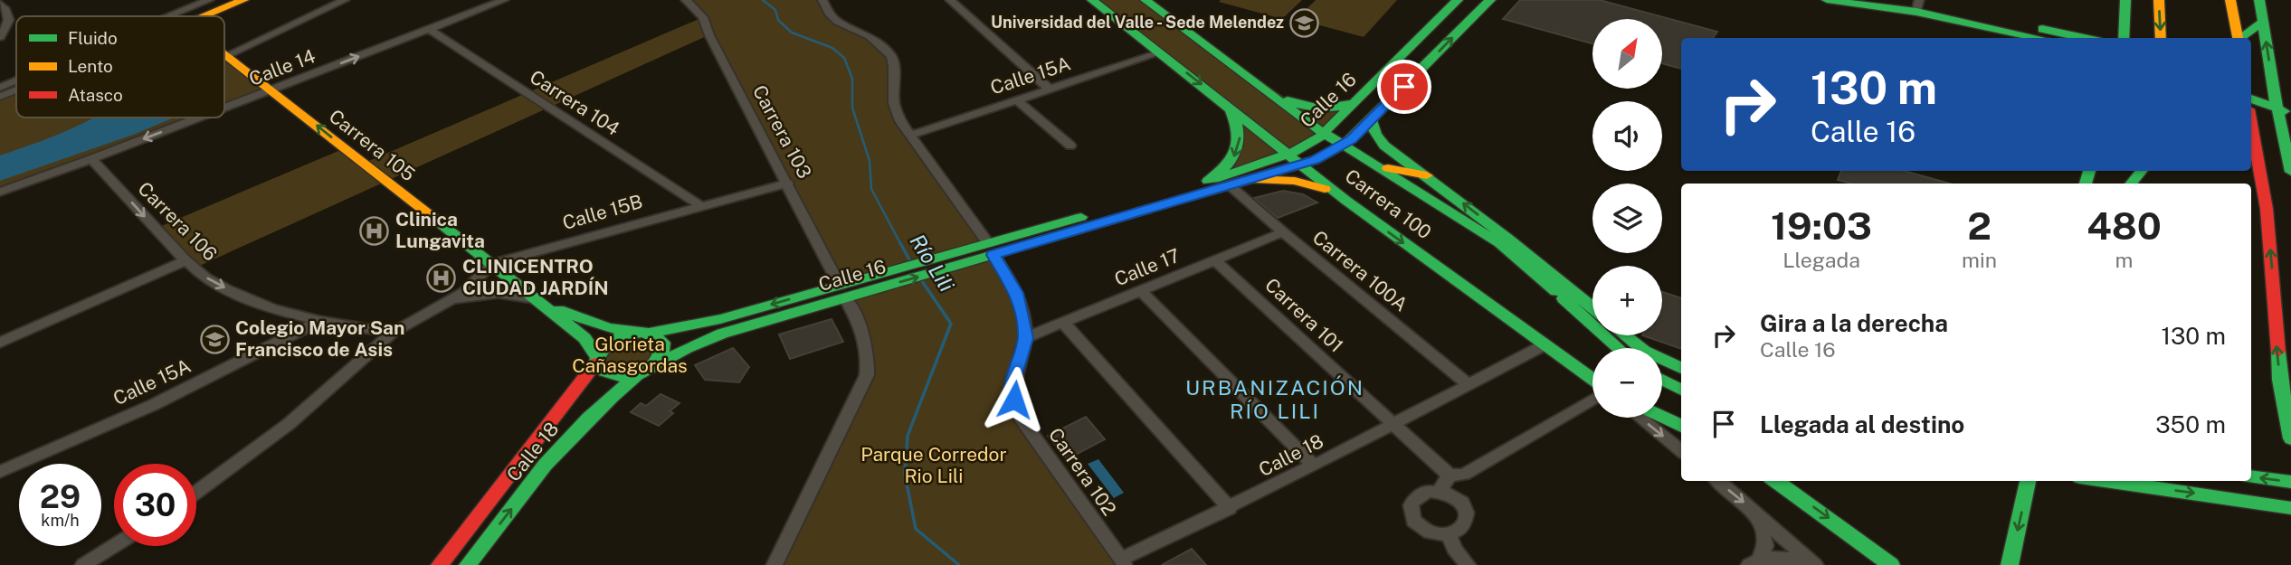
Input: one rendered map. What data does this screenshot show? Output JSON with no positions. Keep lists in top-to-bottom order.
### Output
{
  "streets": {
    "main road": [
      "Calle 16",
      "Carrera 105",
      "Carrera 100",
      "Calle 18"
    ],
    "street": [
      "Calle 14",
      "Calle 15A",
      "Carrera 104",
      "Carrera 103",
      "Calle 15B",
      "Carrera 106",
      "Calle 17",
      "Carrera 100A",
      "Carrera 101",
      "Carrera 102"
    ]
  },
  "crossings": [
    ["Calle 14", "Carrera 104"],
    ["Calle 14", "Carrera 105"],
    ["Calle 14", "Carrera 106"],
    ["Calle 15A", "Carrera 100"],
    ["Calle 15A", "Carrera 106"],
    ["Calle 15A", "Carrera 102"],
    ["Calle 16", "Carrera 103"],
    ["Calle 16", "Carrera 105"],
    ["Calle 16", "Carrera 100"],
    ["Calle 16", "Carrera 100A"],
    ["Calle 16", "Calle 18"],
    ["Calle 16", "Carrera 102"],
    ["Carrera 104", "Calle 15B"],
    ["Carrera 103", "Calle 15B"],
    ["Carrera 105", "Calle 15B"],
    ["Carrera 105", "Calle 18"],
    ["Carrera 100", "Calle 18"],
    ["Calle 17", "Carrera 100A"],
    ["Calle 17", "Carrera 101"],
    ["Calle 17", "Carrera 102"],
    ["Carrera 100A", "Calle 18"],
    ["Carrera 101", "Calle 18"],
    ["Calle 18", "Carrera 102"]
  ],
  "one_way": ["Carrera 105", "Carrera 106"],
  "districts": ["URBANIZACIÓN RÍO LILI"],
  "water": ["Río Lili"],
  "parks": ["Glorieta Cañasgordas", "Parque Corredor Rio Lili"],
  "places": {
    "school or university": ["Universidad del Valle - Sede Melendez", "Colegio Mayor San Francisco de Asis"],
    "hospital": ["Clinica Lungavita", "CLINICENTRO CIUDAD JARDÍN"]
  },
  "legend": ["Fluido", "Lento", "Atasco"],
  "north": "top right",
  "page": {
    "map_buttons": ["+", "−"],
    "turn": ["130 m", "Calle 16"],
    "eta": [
      "19:03",
      "Llegada",
      "2",
      "min",
      "480",
      "m"
    ],
    "list": [
      {
        "name": "Gira a la derecha",
        "note": "Calle 16",
        "value": "130 m"
      },
      {
        "name": "Llegada al destino",
        "value": "350 m"
      }
    ],
    "speed": "29 km/h",
    "limit": "30"
  }
}
